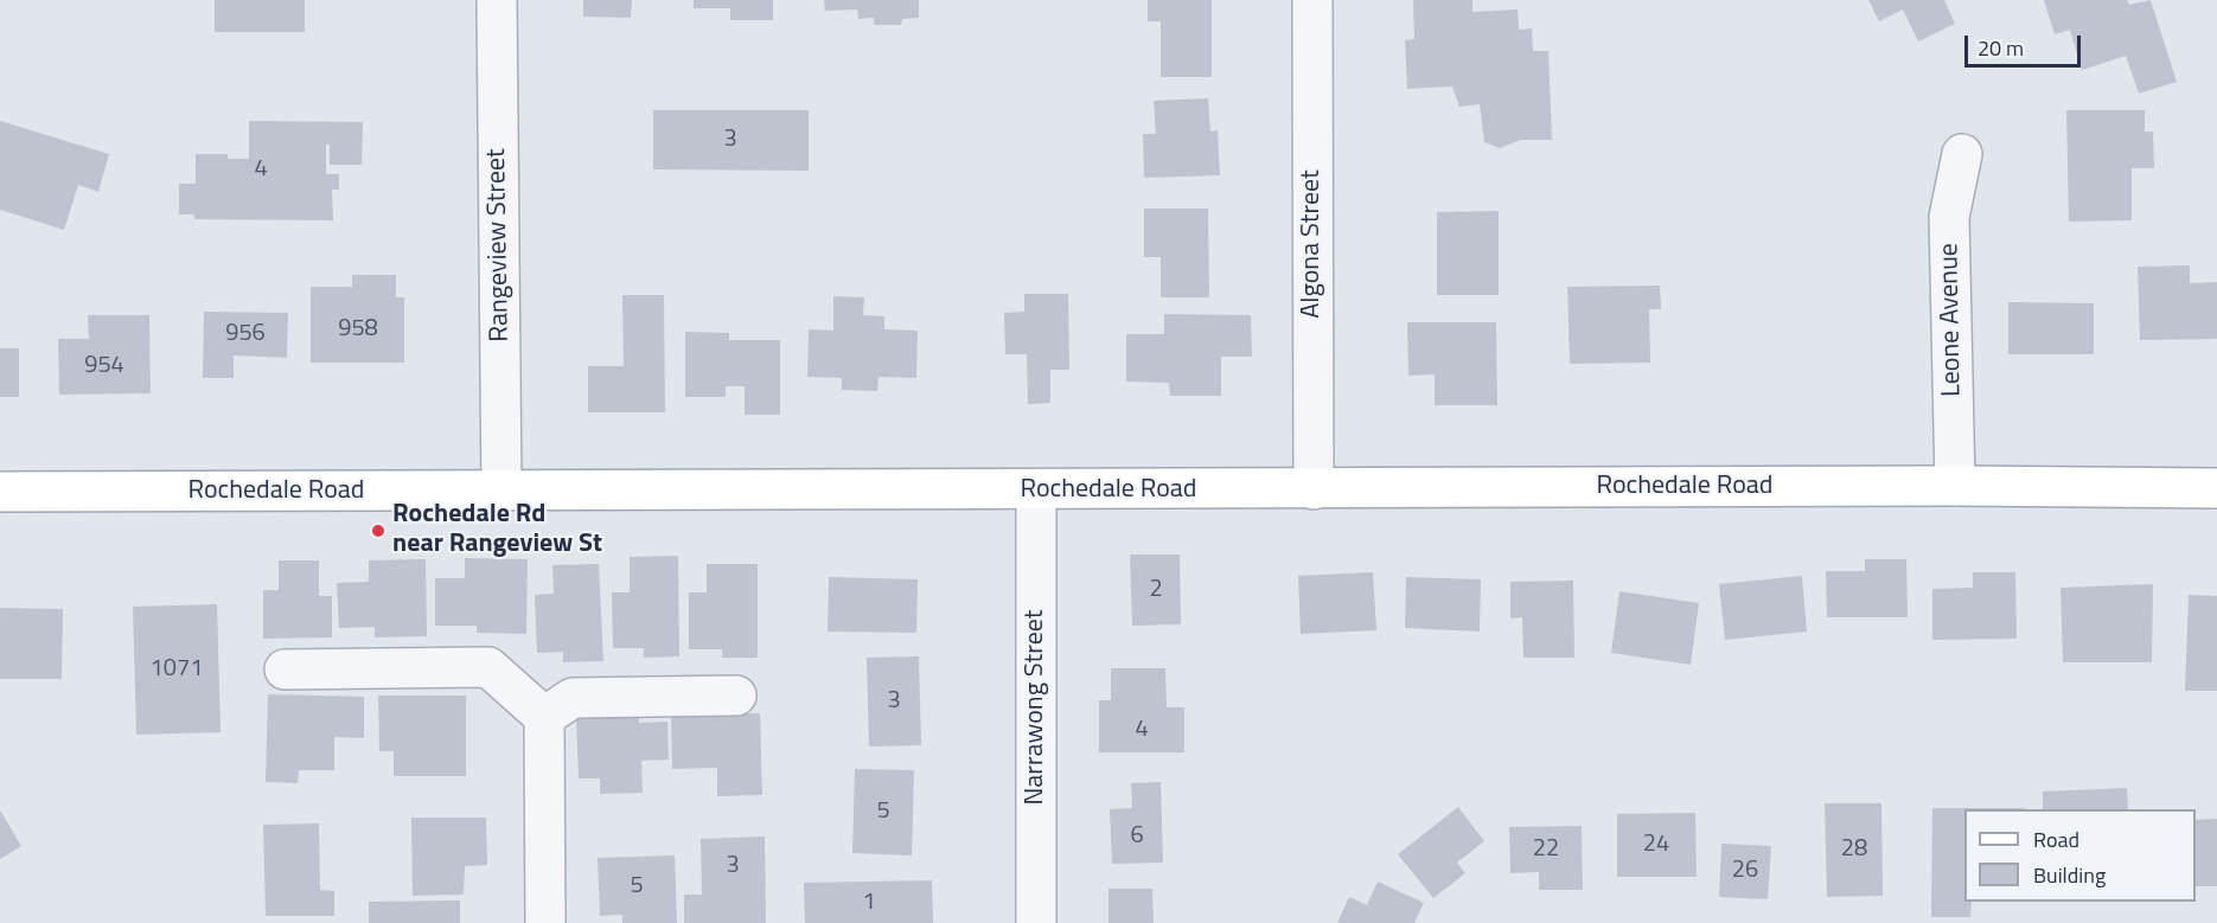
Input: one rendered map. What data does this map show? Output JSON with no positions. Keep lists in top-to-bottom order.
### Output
{
  "streets": {
    "main road": ["Rochedale Road"],
    "street": [
      "Algona Street",
      "Rangeview Street",
      "Leone Avenue",
      "Narrawong Street"
    ]
  },
  "crossings": [
    ["Algona Street", "Rochedale Road"],
    ["Rangeview Street", "Rochedale Road"],
    ["Leone Avenue", "Rochedale Road"],
    ["Rochedale Road", "Narrawong Street"]
  ],
  "places": ["Rochedale Rd near Rangeview St"],
  "house_numbers": [
    "3",
    "4",
    "958",
    "956",
    "954",
    "2",
    "1071",
    "3",
    "4",
    "5",
    "6",
    "24",
    "22",
    "28",
    "3",
    "26",
    "5",
    "1"
  ],
  "legend": ["Road", "Building"],
  "scale_bar": "20 m"
}
